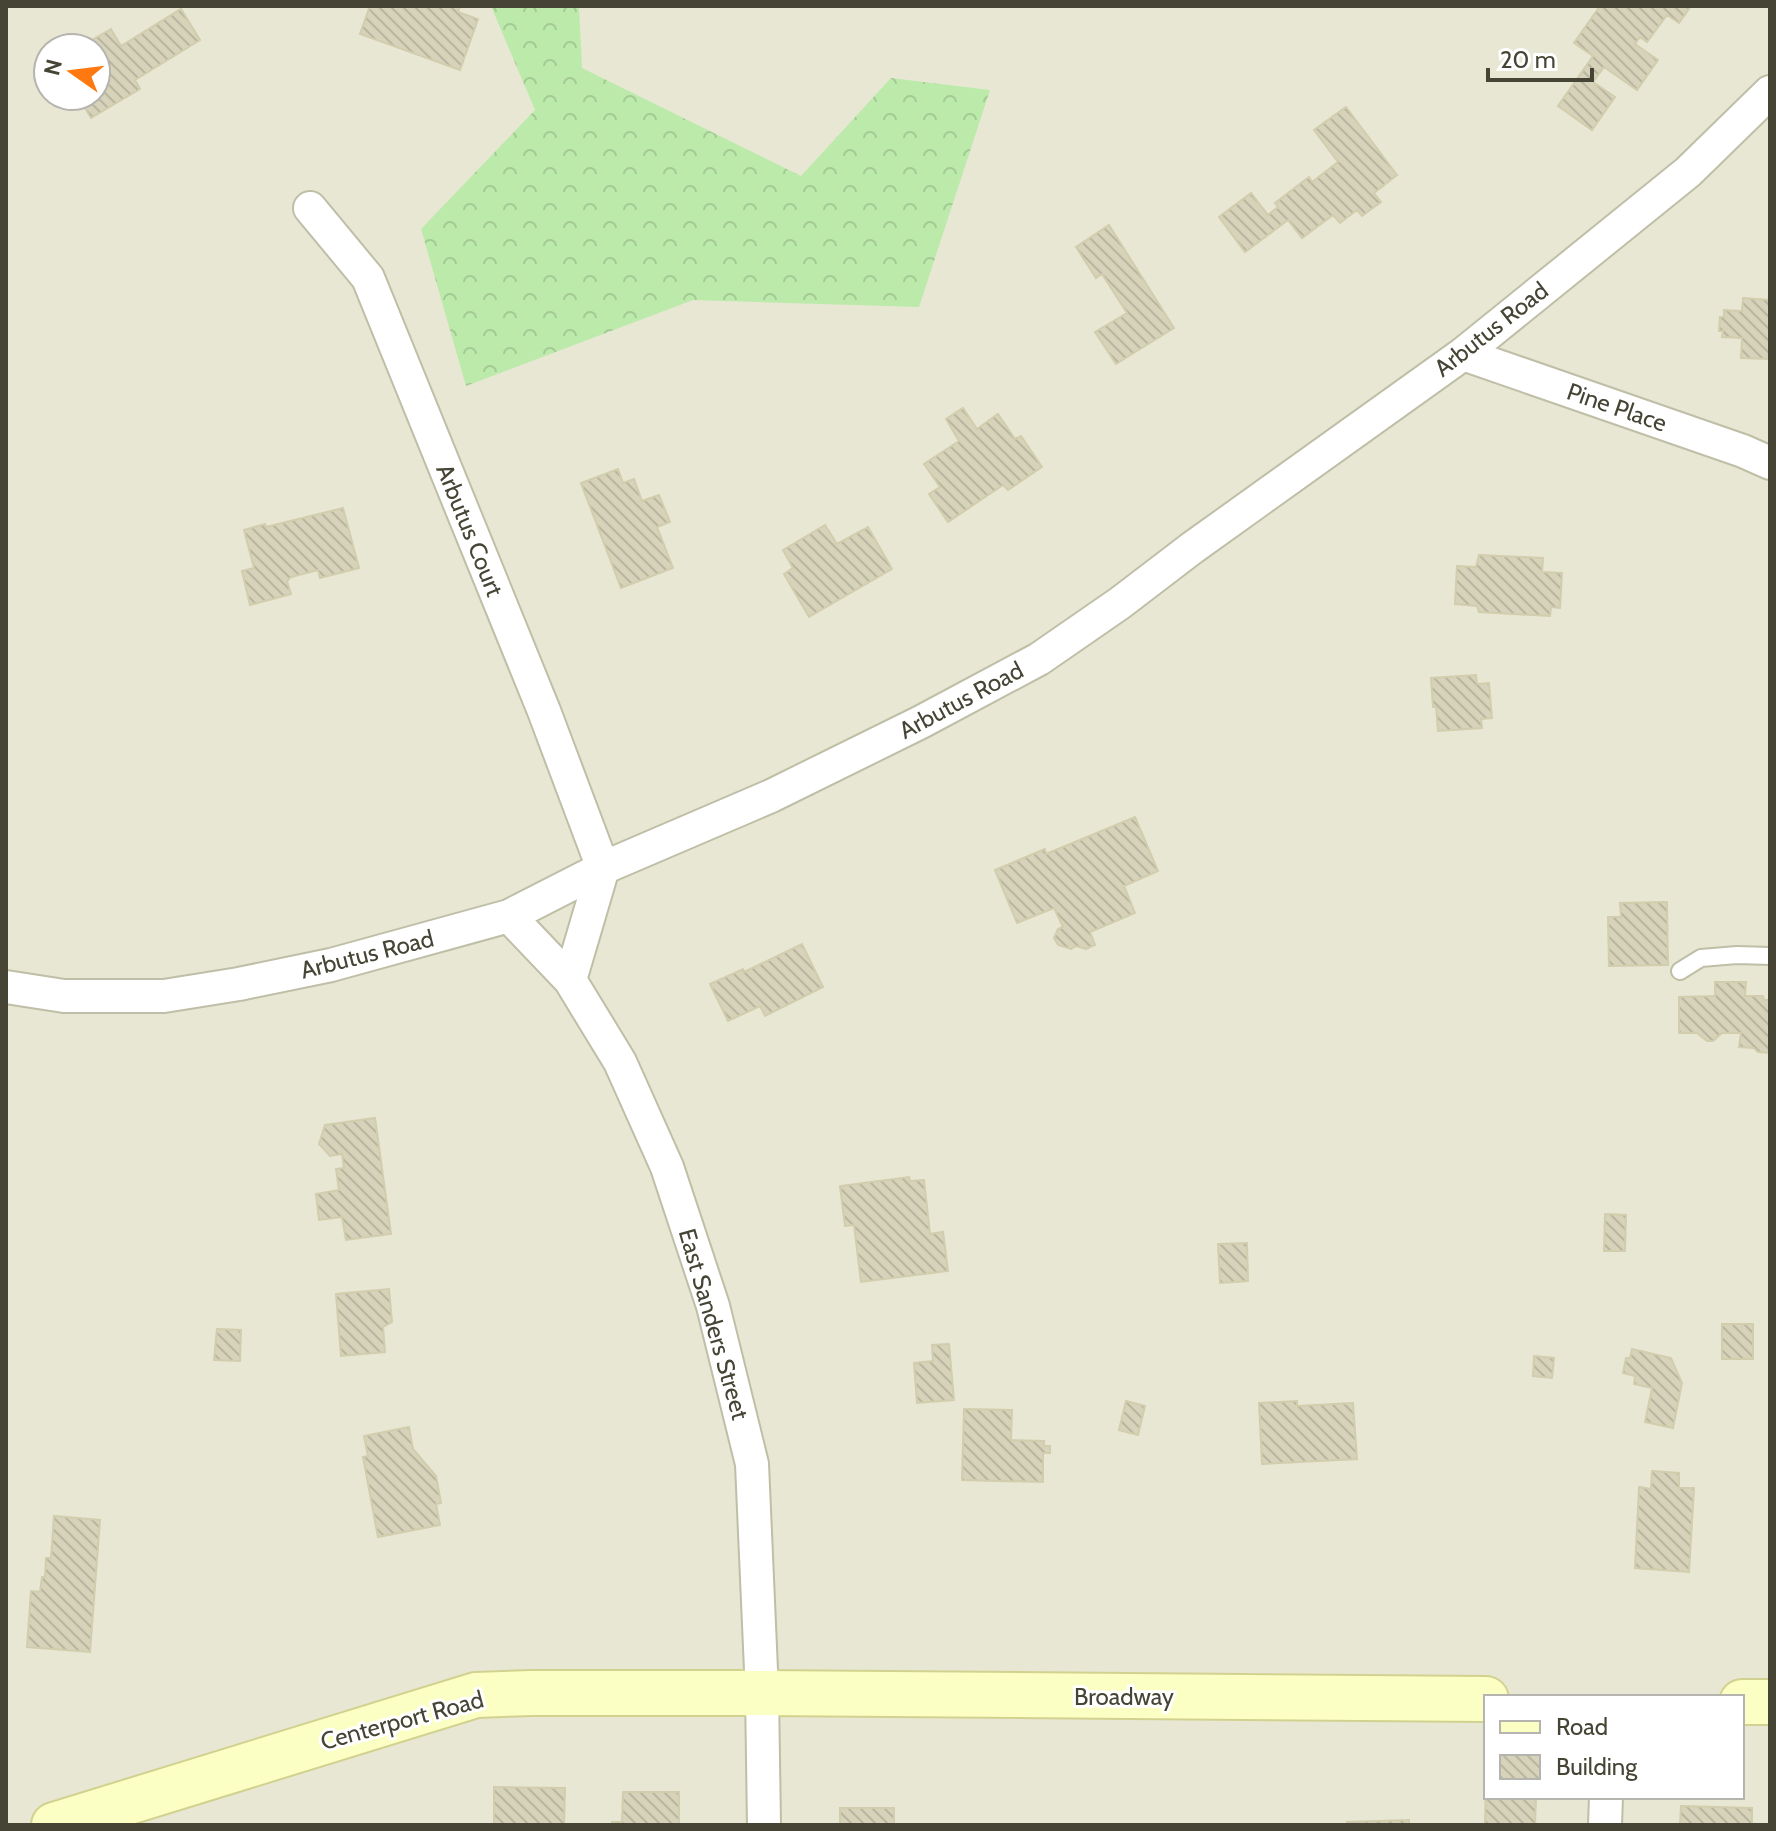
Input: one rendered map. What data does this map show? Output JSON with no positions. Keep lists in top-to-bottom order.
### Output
{
  "streets": {
    "main road": ["Broadway", "Centerport Road"],
    "street": [
      "Arbutus Road",
      "Pine Place",
      "Arbutus Court",
      "East Sanders Street"
    ]
  },
  "crossings": [
    ["Arbutus Road", "Pine Place"],
    ["Arbutus Road", "Arbutus Court"],
    ["Arbutus Road", "East Sanders Street"],
    ["East Sanders Street", "Broadway"],
    ["East Sanders Street", "Centerport Road"],
    ["Broadway", "Centerport Road"]
  ],
  "legend": ["Road", "Building"],
  "scale_bar": "20 m",
  "north": "left"
}
